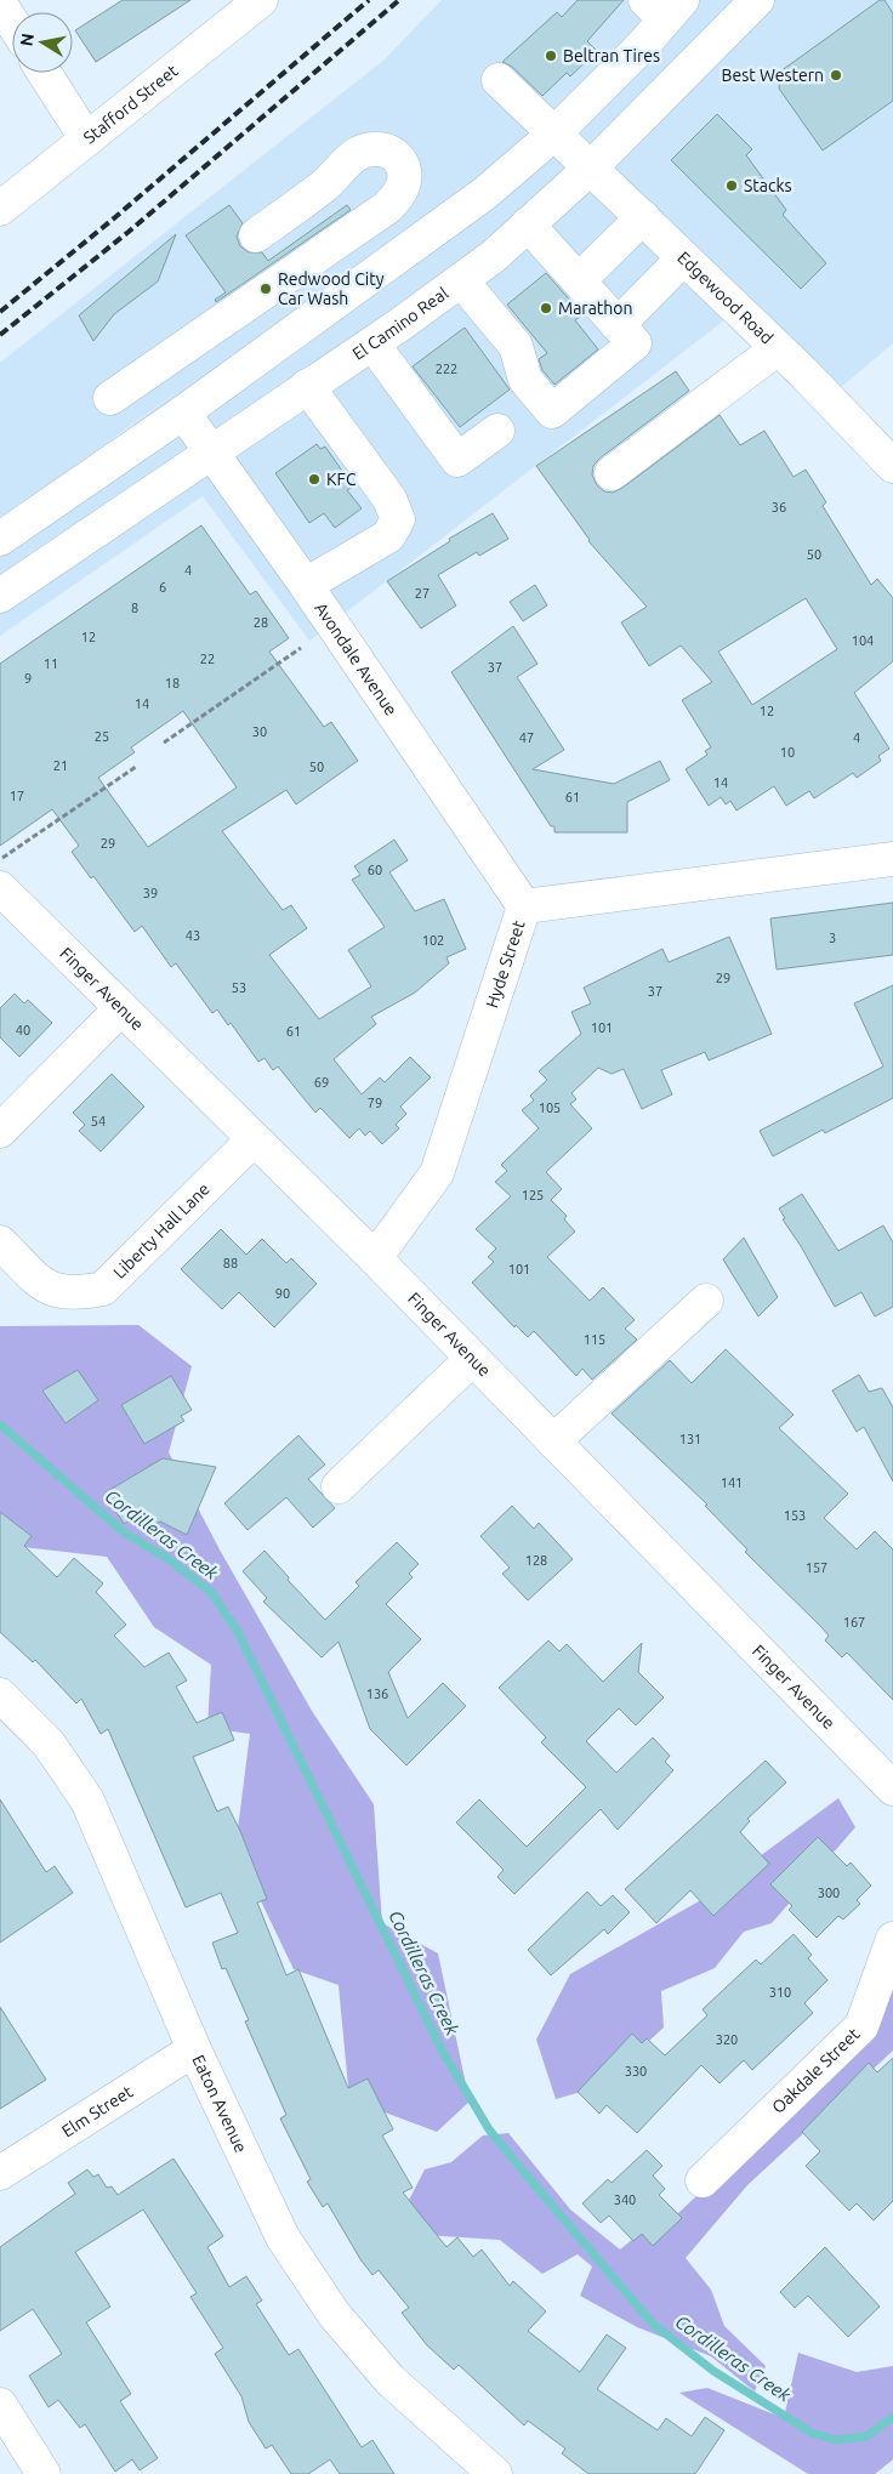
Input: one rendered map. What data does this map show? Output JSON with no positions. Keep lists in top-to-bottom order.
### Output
{
  "streets": {
    "street": [
      "Stafford Street",
      "Edgewood Road",
      "El Camino Real",
      "Avondale Avenue",
      "Hyde Street",
      "Finger Avenue",
      "Liberty Hall Lane",
      "Oakdale Street",
      "Eaton Avenue",
      "Elm Street"
    ]
  },
  "crossings": [
    ["Edgewood Road", "El Camino Real"],
    ["El Camino Real", "Avondale Avenue"],
    ["Avondale Avenue", "Hyde Street"],
    ["Hyde Street", "Finger Avenue"],
    ["Finger Avenue", "Liberty Hall Lane"],
    ["Eaton Avenue", "Elm Street"]
  ],
  "water": ["Cordilleras Creek"],
  "places": [
    "Beltran Tires",
    "Best Western",
    "Stacks",
    "Redwood City Car Wash",
    "Marathon",
    "KFC"
  ],
  "house_numbers": [
    "222",
    "36",
    "50",
    "4",
    "6",
    "27",
    "8",
    "28",
    "12",
    "104",
    "22",
    "11",
    "37",
    "9",
    "18",
    "14",
    "12",
    "30",
    "25",
    "47",
    "4",
    "10",
    "21",
    "50",
    "14",
    "17",
    "61",
    "29",
    "60",
    "39",
    "43",
    "3",
    "102",
    "29",
    "53",
    "37",
    "101",
    "40",
    "61",
    "69",
    "79",
    "105",
    "54",
    "125",
    "88",
    "101",
    "90",
    "115",
    "131",
    "141",
    "153",
    "128",
    "157",
    "167",
    "136",
    "300",
    "310",
    "320",
    "330",
    "340"
  ],
  "north": "left"
}
